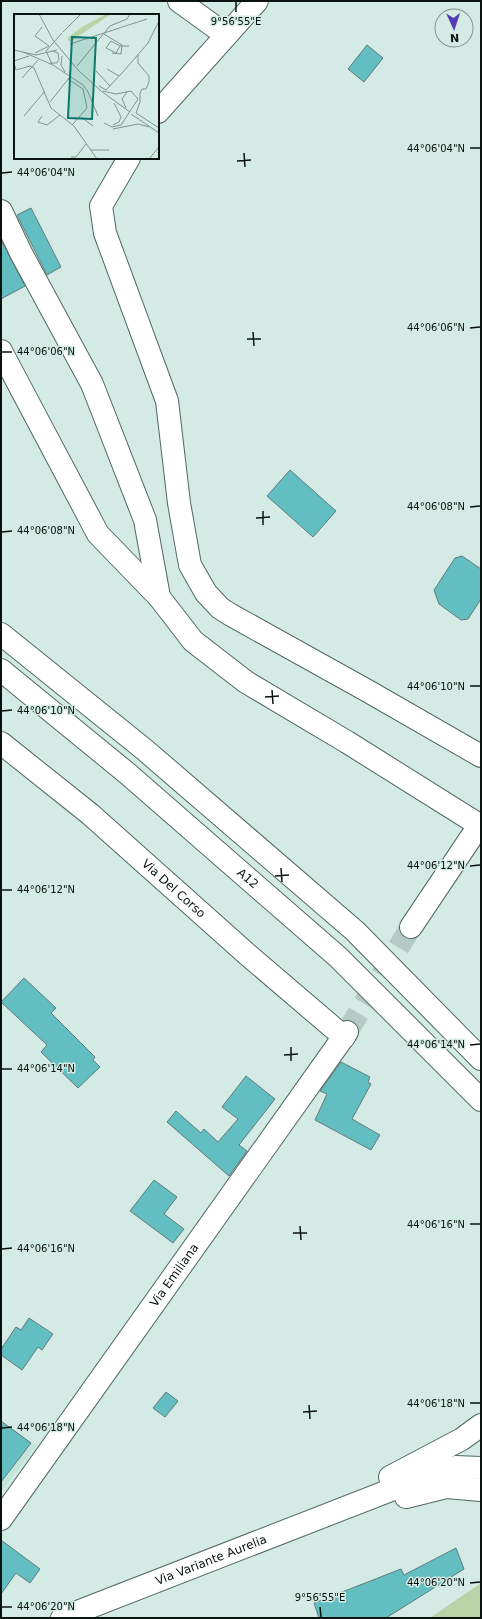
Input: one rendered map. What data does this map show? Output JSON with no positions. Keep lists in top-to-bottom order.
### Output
{
  "streets": {
    "main road": [
      "A12",
      "Via Del Corso",
      "Via Emiliana",
      "Via Variante Aurelia"
    ]
  },
  "crossings": [
    ["Via Del Corso", "Via Emiliana"]
  ],
  "north": "bottom",
  "coordinates": [
    "9°56'55\"E",
    "44°06'04\"N",
    "44°06'06\"N",
    "44°06'08\"N",
    "44°06'10\"N",
    "44°06'12\"N",
    "44°06'14\"N",
    "44°06'16\"N",
    "44°06'18\"N",
    "44°06'20\"N"
  ]
}
